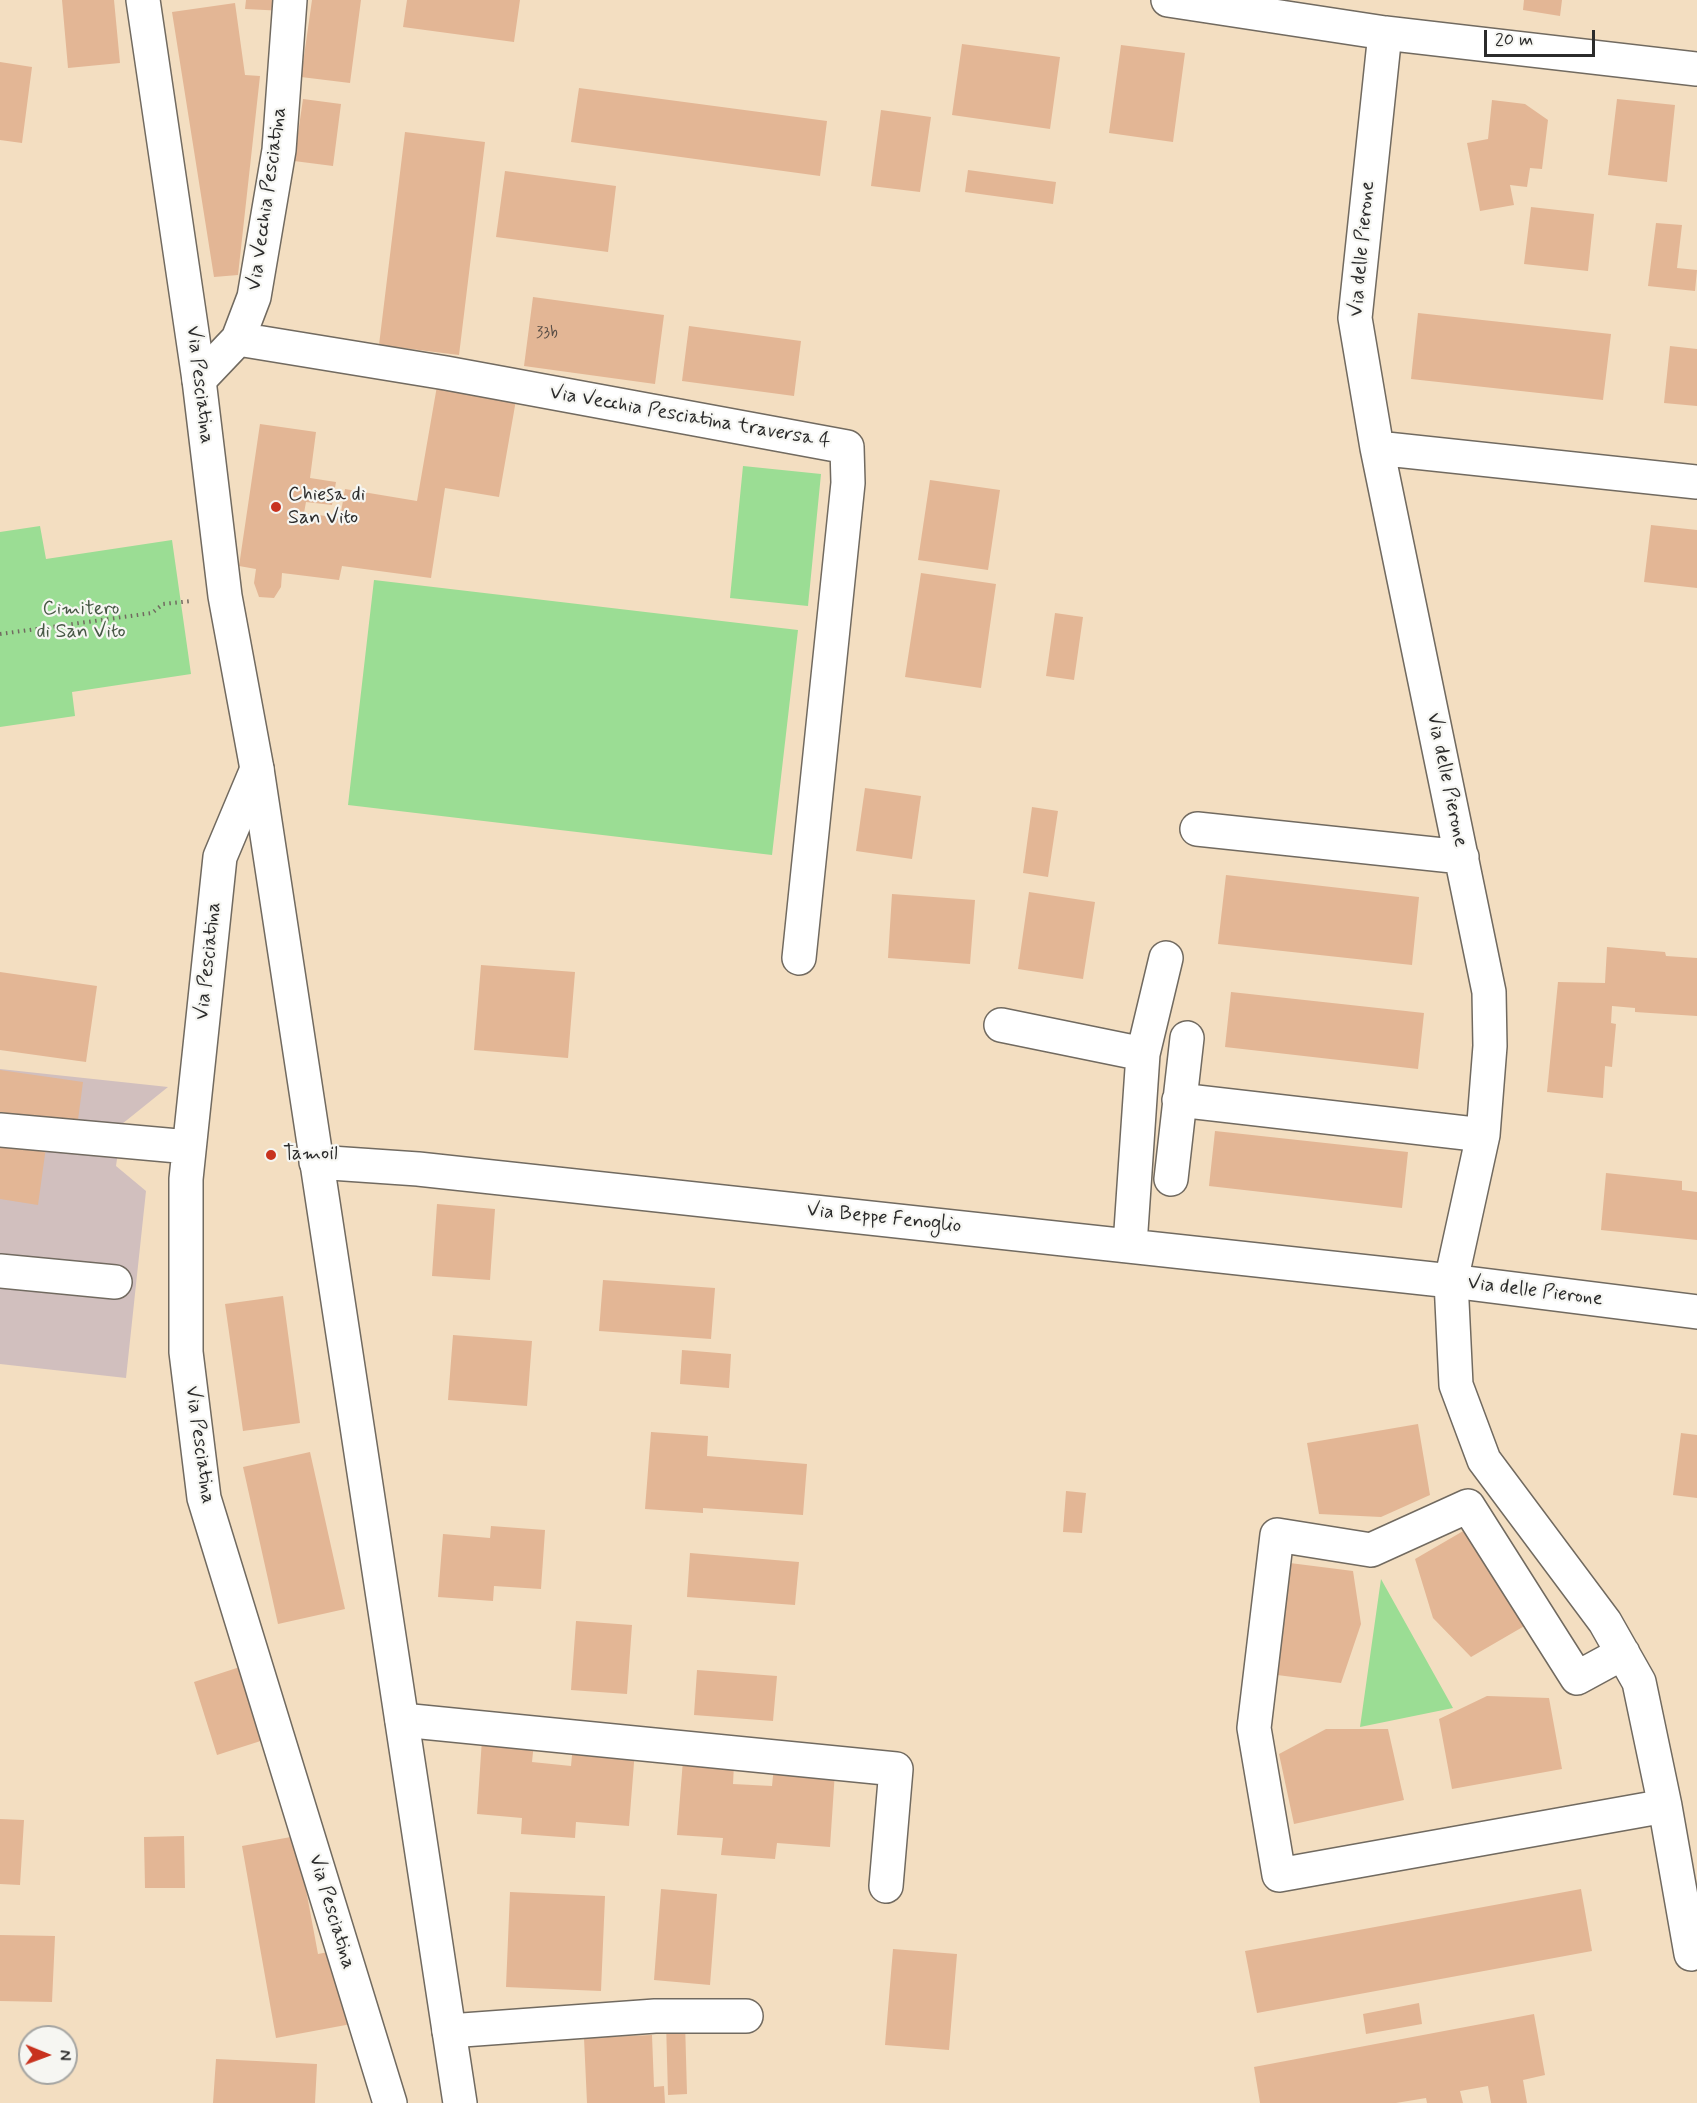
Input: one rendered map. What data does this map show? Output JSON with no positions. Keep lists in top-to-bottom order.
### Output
{
  "streets": {
    "street": [
      "Via Vecchia Pesciatina",
      "Via delle Pierone",
      "Via Pesciatina",
      "Via Vecchia Pesciatina traversa 4",
      "Via Beppe Fenoglio"
    ]
  },
  "crossings": [
    ["Via Vecchia Pesciatina", "Via Pesciatina"],
    ["Via Vecchia Pesciatina", "Via Vecchia Pesciatina traversa 4"],
    ["Via delle Pierone", "Via Beppe Fenoglio"],
    ["Via Pesciatina", "Via Beppe Fenoglio"]
  ],
  "parks": ["Cimitero di San Vito"],
  "places": ["Chiesa di San Vito", "Tamoil"],
  "house_numbers": ["33b"],
  "scale_bar": "20 m",
  "north": "right"
}
